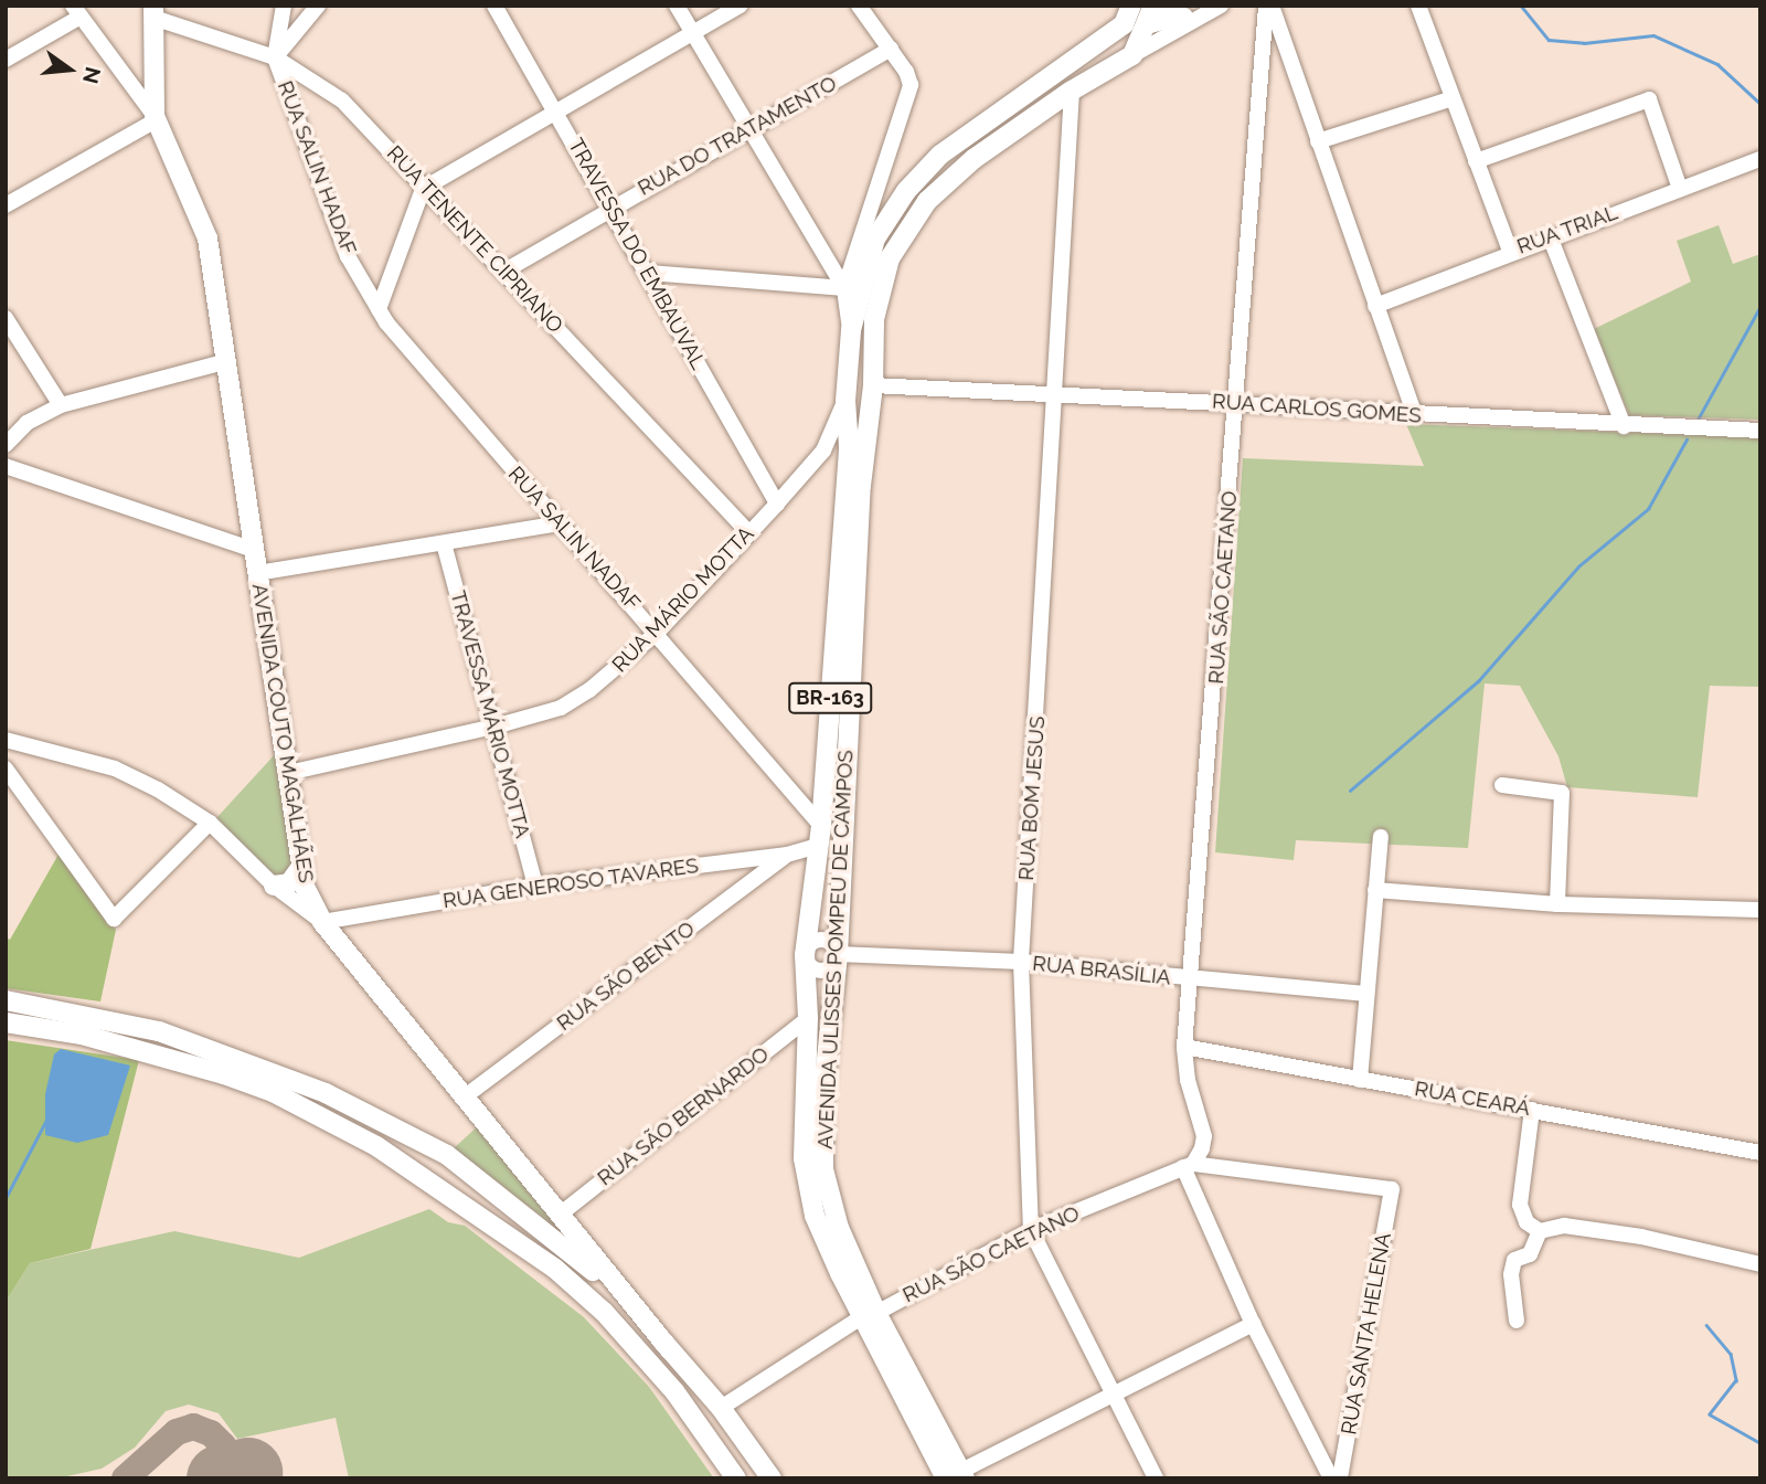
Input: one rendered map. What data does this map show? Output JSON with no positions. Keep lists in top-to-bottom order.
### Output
{
  "streets": {
    "main road": ["BR-163", "AVENIDA COUTO MAGALHÃES", "AVENIDA ULISSES POMPEU DE CAMPOS"],
    "street": [
      "RUA DO TRATAMENTO",
      "RUA SALIN HADAF",
      "RUA TRIAL",
      "RUA TENENTE CIPRIANO",
      "TRAVESSA DO EMBAUVAL",
      "RUA CARLOS GOMES",
      "RUA SALIN NADAF",
      "RUA SÃO CAETANO",
      "RUA MÁRIO MOTTA",
      "TRAVESSA MÁRIO MOTTA",
      "RUA BOM JESUS",
      "RUA GENEROSO TAVARES",
      "RUA BRASÍLIA",
      "RUA SÃO BENTO",
      "RUA CEARÁ",
      "RUA SÃO BERNARDO",
      "RUA SANTA HELENA"
    ]
  },
  "crossings": [
    ["RUA DO TRATAMENTO", "RUA TENENTE CIPRIANO"],
    ["RUA DO TRATAMENTO", "TRAVESSA DO EMBAUVAL"],
    ["RUA SALIN HADAF", "RUA TENENTE CIPRIANO"],
    ["RUA SALIN HADAF", "RUA SALIN NADAF"],
    ["RUA TRIAL", "RUA SÃO CAETANO"],
    ["RUA TENENTE CIPRIANO", "RUA MÁRIO MOTTA"],
    ["RUA TENENTE CIPRIANO", "AVENIDA COUTO MAGALHÃES"],
    ["TRAVESSA DO EMBAUVAL", "RUA MÁRIO MOTTA"],
    ["RUA CARLOS GOMES", "RUA SÃO CAETANO"],
    ["RUA CARLOS GOMES", "RUA BOM JESUS"],
    ["RUA CARLOS GOMES", "AVENIDA ULISSES POMPEU DE CAMPOS"],
    ["RUA SALIN NADAF", "RUA MÁRIO MOTTA"],
    ["RUA SALIN NADAF", "RUA GENEROSO TAVARES"],
    ["RUA SALIN NADAF", "AVENIDA ULISSES POMPEU DE CAMPOS"],
    ["RUA SÃO CAETANO", "RUA BOM JESUS"],
    ["RUA SÃO CAETANO", "AVENIDA ULISSES POMPEU DE CAMPOS"],
    ["RUA SÃO CAETANO", "RUA BRASÍLIA"],
    ["RUA SÃO CAETANO", "RUA CEARÁ"],
    ["RUA SÃO CAETANO", "RUA SANTA HELENA"],
    ["RUA MÁRIO MOTTA", "TRAVESSA MÁRIO MOTTA"],
    ["RUA MÁRIO MOTTA", "AVENIDA COUTO MAGALHÃES"],
    ["RUA MÁRIO MOTTA", "AVENIDA ULISSES POMPEU DE CAMPOS"],
    ["TRAVESSA MÁRIO MOTTA", "RUA GENEROSO TAVARES"],
    ["AVENIDA COUTO MAGALHÃES", "RUA GENEROSO TAVARES"],
    ["AVENIDA COUTO MAGALHÃES", "RUA SÃO BENTO"],
    ["AVENIDA COUTO MAGALHÃES", "RUA SÃO BERNARDO"],
    ["RUA BOM JESUS", "AVENIDA ULISSES POMPEU DE CAMPOS"],
    ["RUA BOM JESUS", "RUA BRASÍLIA"],
    ["RUA GENEROSO TAVARES", "AVENIDA ULISSES POMPEU DE CAMPOS"],
    ["RUA GENEROSO TAVARES", "RUA SÃO BENTO"],
    ["AVENIDA ULISSES POMPEU DE CAMPOS", "RUA BRASÍLIA"],
    ["AVENIDA ULISSES POMPEU DE CAMPOS", "RUA SÃO BERNARDO"]
  ],
  "north": "right"
}
